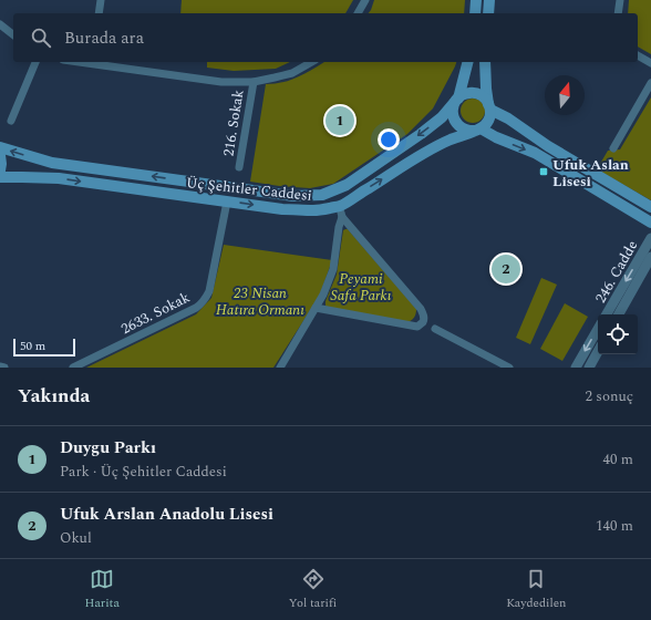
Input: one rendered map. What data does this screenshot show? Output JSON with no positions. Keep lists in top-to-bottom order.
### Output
{
  "streets": {
    "main road": ["Üç Şehitler Caddesi"],
    "street": ["216. Sokak", "246. Cadde", "2633. Sokak"]
  },
  "crossings": [
    ["Üç Şehitler Caddesi", "2633. Sokak"]
  ],
  "parks": ["Peyami Safa Parkı", "23 Nisan Hatıra Ormanı"],
  "places": {
    "transit": ["Ufuk Aslan Lisesi"]
  },
  "scale_bar": "50 m",
  "north": "top",
  "page": {
    "search": "Burada ara",
    "pins": ["1", "2"],
    "scale": "50 m",
    "heading": ["Yakında", "2 sonuç"],
    "list": [
      {
        "mark": "1",
        "name": "Duygu Parkı",
        "note": "Park · Üç Şehitler Caddesi",
        "value": "40 m"
      },
      {
        "mark": "2",
        "name": "Ufuk Arslan Anadolu Lisesi",
        "note": "Okul",
        "value": "140 m"
      }
    ],
    "nav": ["Harita", "Yol tarifi", "Kaydedilen"]
  }
}
